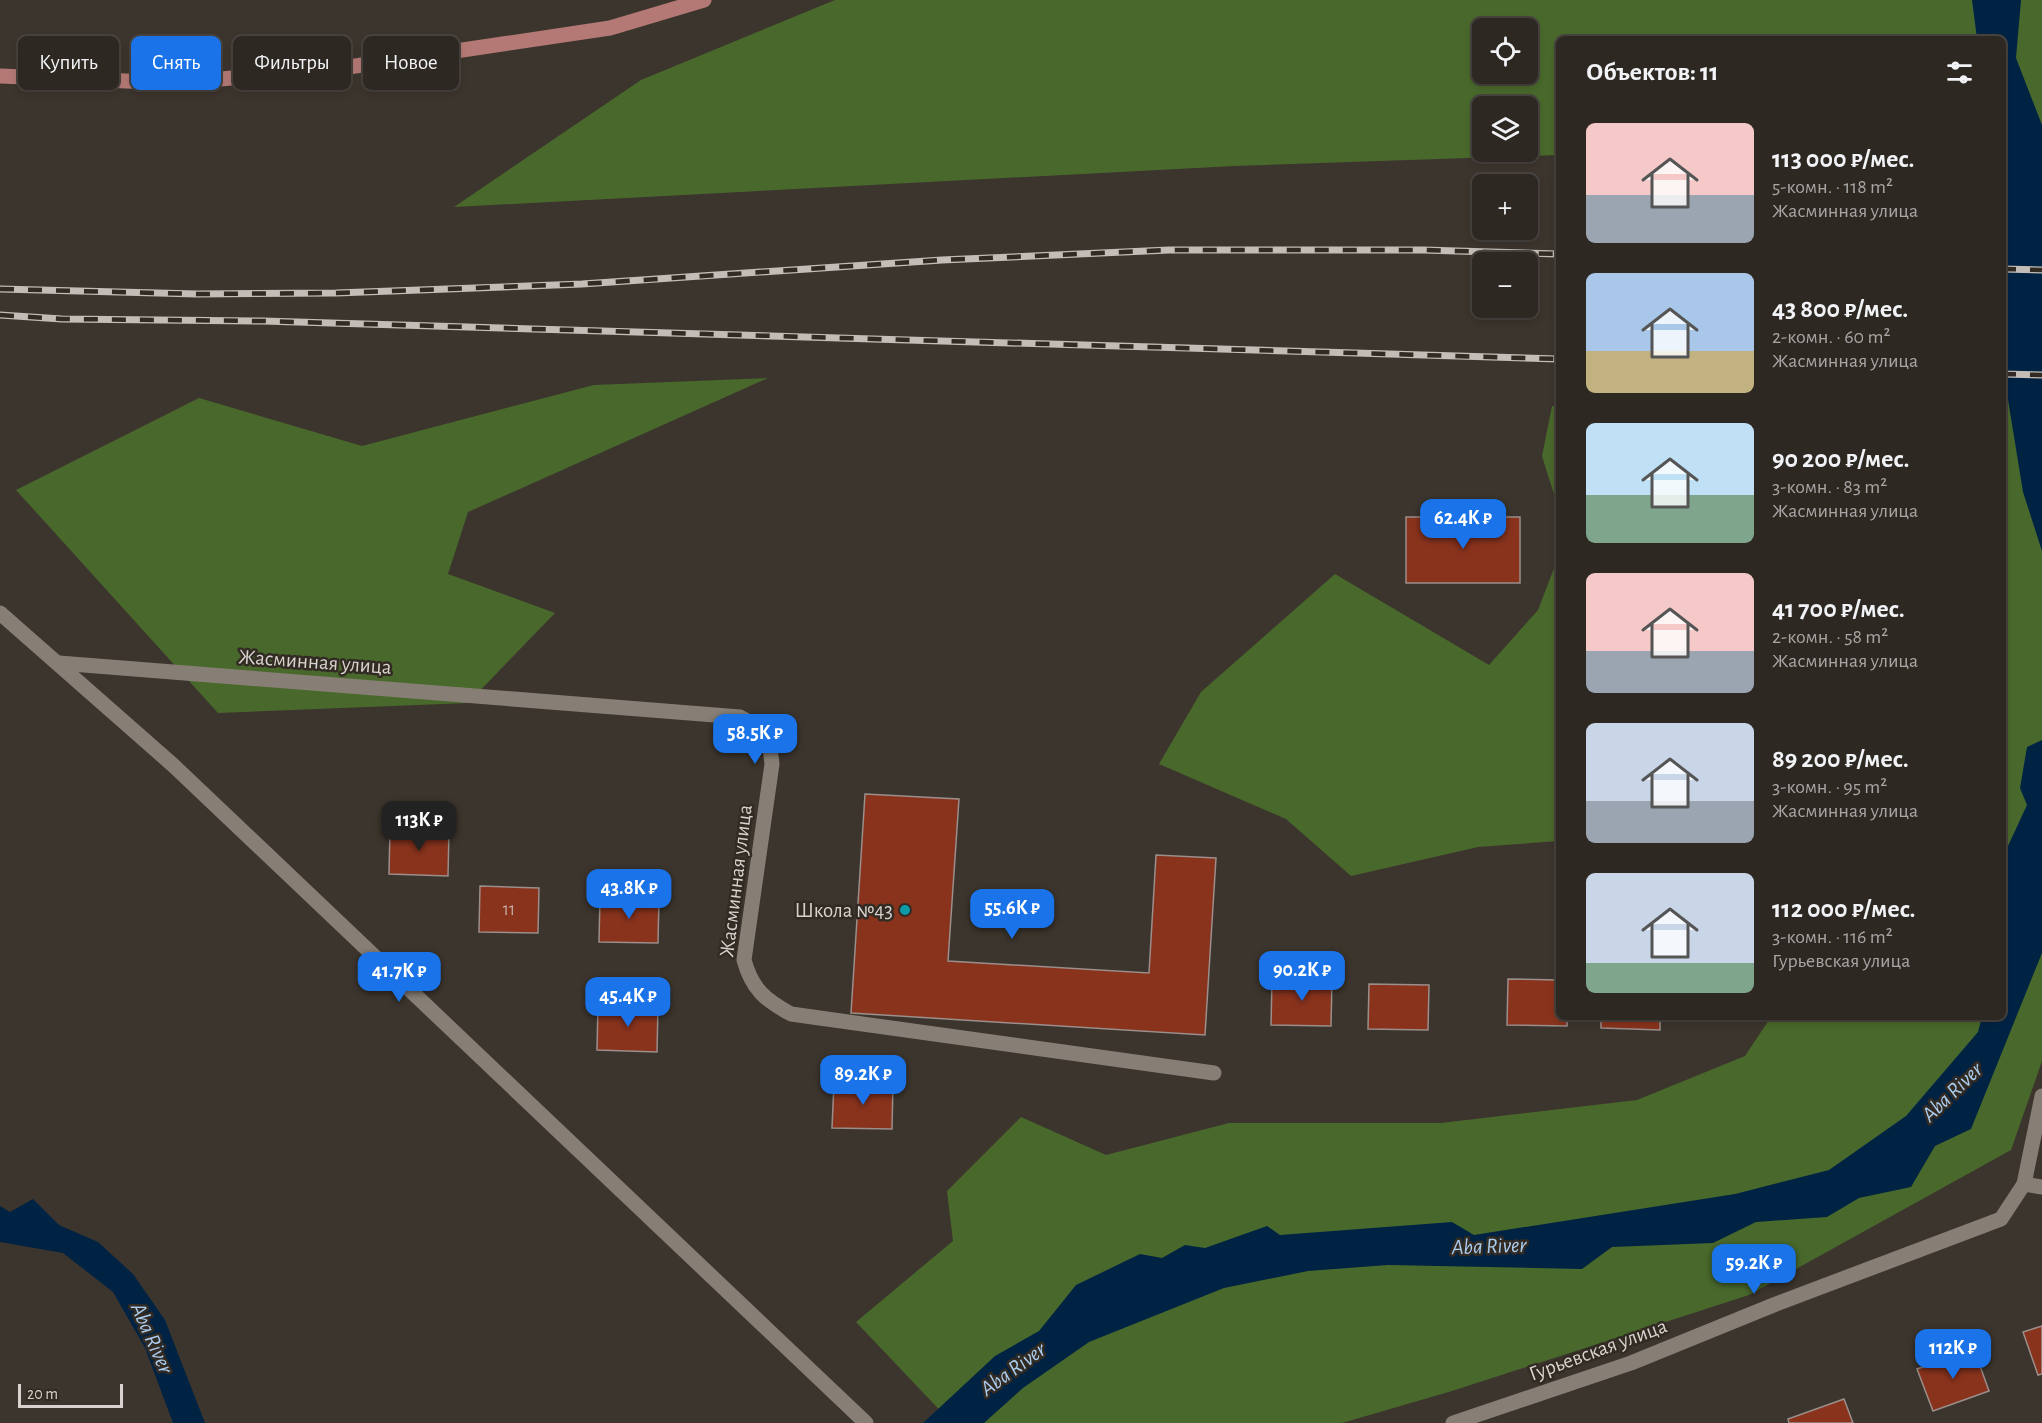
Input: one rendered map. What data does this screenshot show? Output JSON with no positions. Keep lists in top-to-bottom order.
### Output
{
  "streets": {
    "street": ["Жасминная улица", "Гурьевская улица"]
  },
  "water": ["Aba River"],
  "places": ["Школа №43"],
  "house_numbers": ["11"],
  "scale_bar": "20 m",
  "page": {
    "map_buttons": ["+", "−"],
    "chip": [
      "Купить",
      "Снять",
      "Фильтры",
      "Новое"
    ],
    "heading": "Объектов: 11",
    "list": [
      {
        "name": "113 000 ₽/мес.",
        "note": "5-комн. · 118 m² · Жасминная улица"
      },
      {
        "name": "43 800 ₽/мес.",
        "note": "2-комн. · 60 m² · Жасминная улица"
      },
      {
        "name": "90 200 ₽/мес.",
        "note": "3-комн. · 83 m² · Жасминная улица"
      },
      {
        "name": "41 700 ₽/мес.",
        "note": "2-комн. · 58 m² · Жасминная улица"
      },
      {
        "name": "89 200 ₽/мес.",
        "note": "3-комн. · 95 m² · Жасминная улица"
      },
      {
        "name": "112 000 ₽/мес.",
        "note": "3-комн. · 116 m² · Гурьевская улица"
      }
    ],
    "price": [
      "62.4K ₽",
      "58.5K ₽",
      "113K ₽",
      "43.8K ₽",
      "55.6K ₽",
      "90.2K ₽",
      "41.7K ₽",
      "45.4K ₽",
      "89.2K ₽",
      "59.2K ₽",
      "112K ₽"
    ],
    "scale": "20 m"
  }
}
